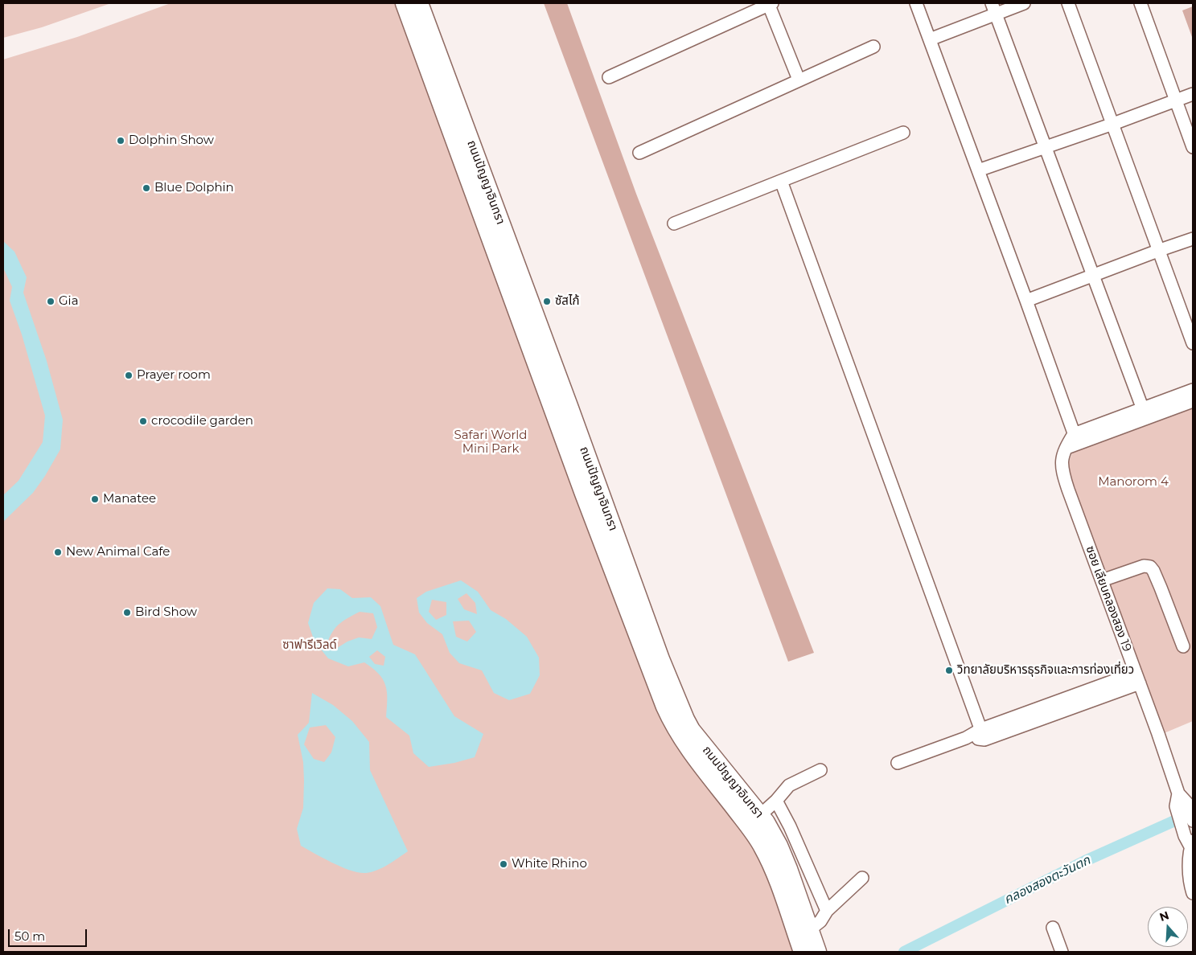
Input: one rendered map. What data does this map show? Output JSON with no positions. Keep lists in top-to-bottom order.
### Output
{
  "streets": {
    "street": ["ถนนปัญญาอินทรา", "ซอย เลียบคลองสอง 19"]
  },
  "water": ["คลองสองตะวันตก"],
  "parks": ["Safari World Mini Park", "Manorom 4", "ซาฟารีเวิลด์"],
  "places": [
    "Dolphin Show",
    "Blue Dolphin",
    "Gia",
    "ซัสไก้",
    "Prayer room",
    "crocodile garden",
    "Manatee",
    "New Animal Cafe",
    "Bird Show",
    "วิทยาลัยบริหารธุรกิจและการท่องเที่ยว",
    "White Rhino"
  ],
  "scale_bar": "50 m",
  "north": "top"
}
